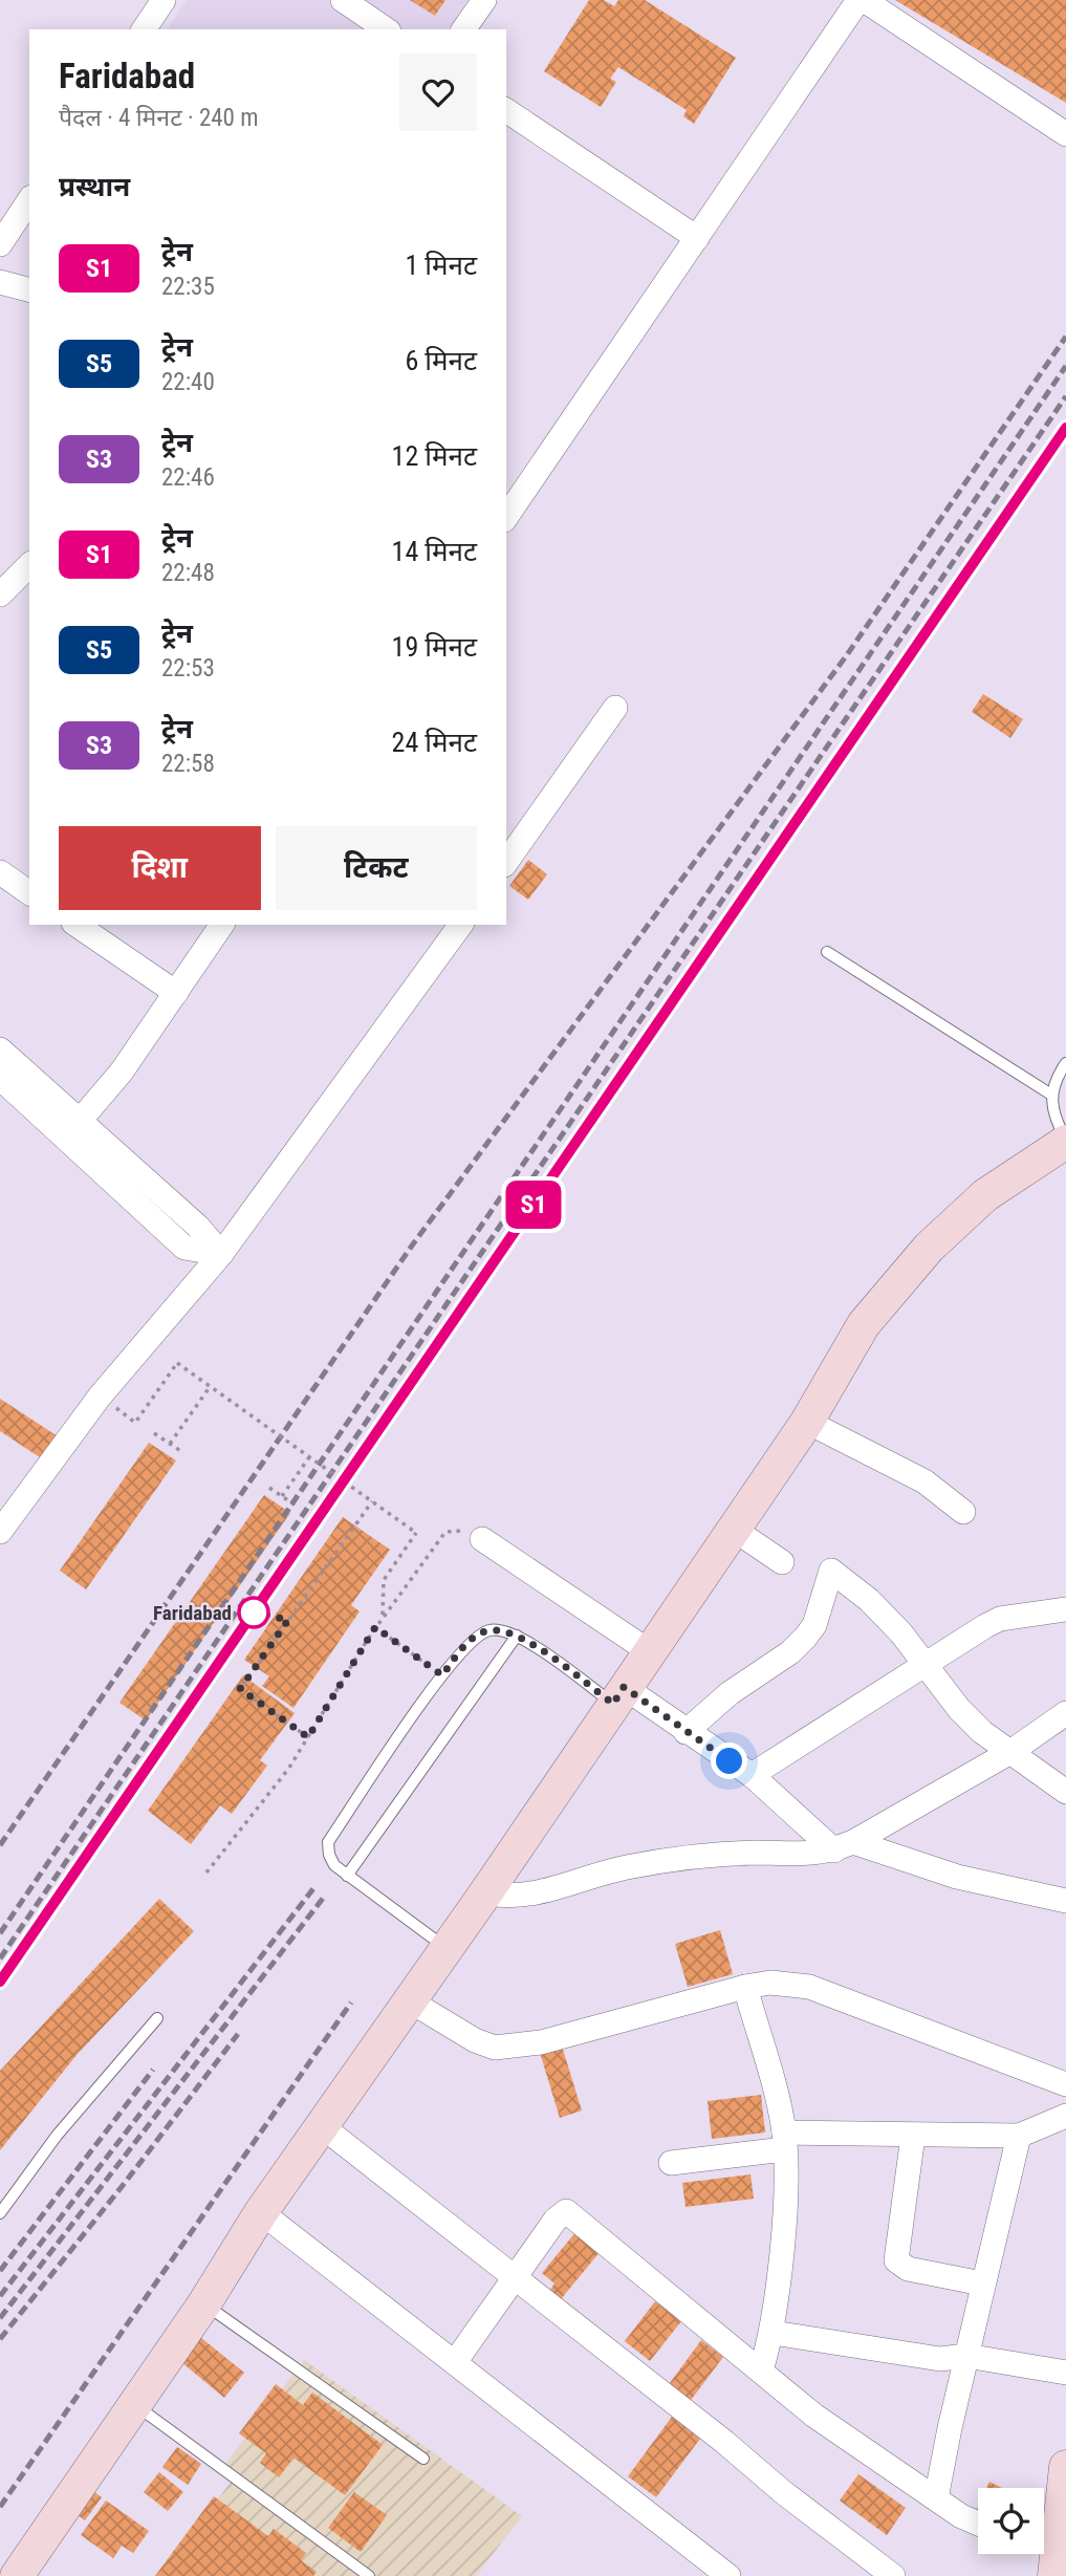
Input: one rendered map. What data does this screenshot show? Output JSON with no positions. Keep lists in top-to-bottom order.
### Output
{
  "places": ["Faridabad"],
  "page": {
    "on_map": "S1",
    "heading": [
      ["Faridabad", "पैदल · 4 मिनट · 240 m"],
      "प्रस्थान"
    ],
    "list": [
      {
        "mark": "S1",
        "name": "ट्रेन",
        "note": "22:35",
        "value": "1 मिनट"
      },
      {
        "mark": "S5",
        "name": "ट्रेन",
        "note": "22:40",
        "value": "6 मिनट"
      },
      {
        "mark": "S3",
        "name": "ट्रेन",
        "note": "22:46",
        "value": "12 मिनट"
      },
      {
        "mark": "S1",
        "name": "ट्रेन",
        "note": "22:48",
        "value": "14 मिनट"
      },
      {
        "mark": "S5",
        "name": "ट्रेन",
        "note": "22:53",
        "value": "19 मिनट"
      },
      {
        "mark": "S3",
        "name": "ट्रेन",
        "note": "22:58",
        "value": "24 मिनट"
      }
    ],
    "buttons": ["दिशा", "टिकट"]
  }
}
